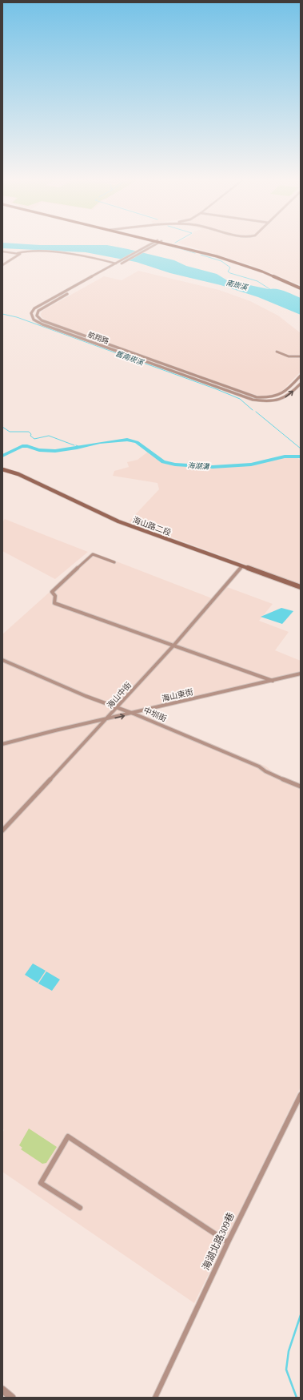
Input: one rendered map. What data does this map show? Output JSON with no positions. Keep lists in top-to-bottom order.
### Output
{
  "streets": {
    "main road": ["海山路二段"],
    "street": [
      "航翔路",
      "海山中街",
      "海山東街",
      "中圳街",
      "海湖北路309巷"
    ]
  },
  "crossings": [
    ["海山路二段", "海山中街"],
    ["海山中街", "海山東街"],
    ["海山中街", "中圳街"],
    ["海山東街", "中圳街"]
  ],
  "water": ["南崁溪", "舊南崁溪", "海湖溝"]
}
